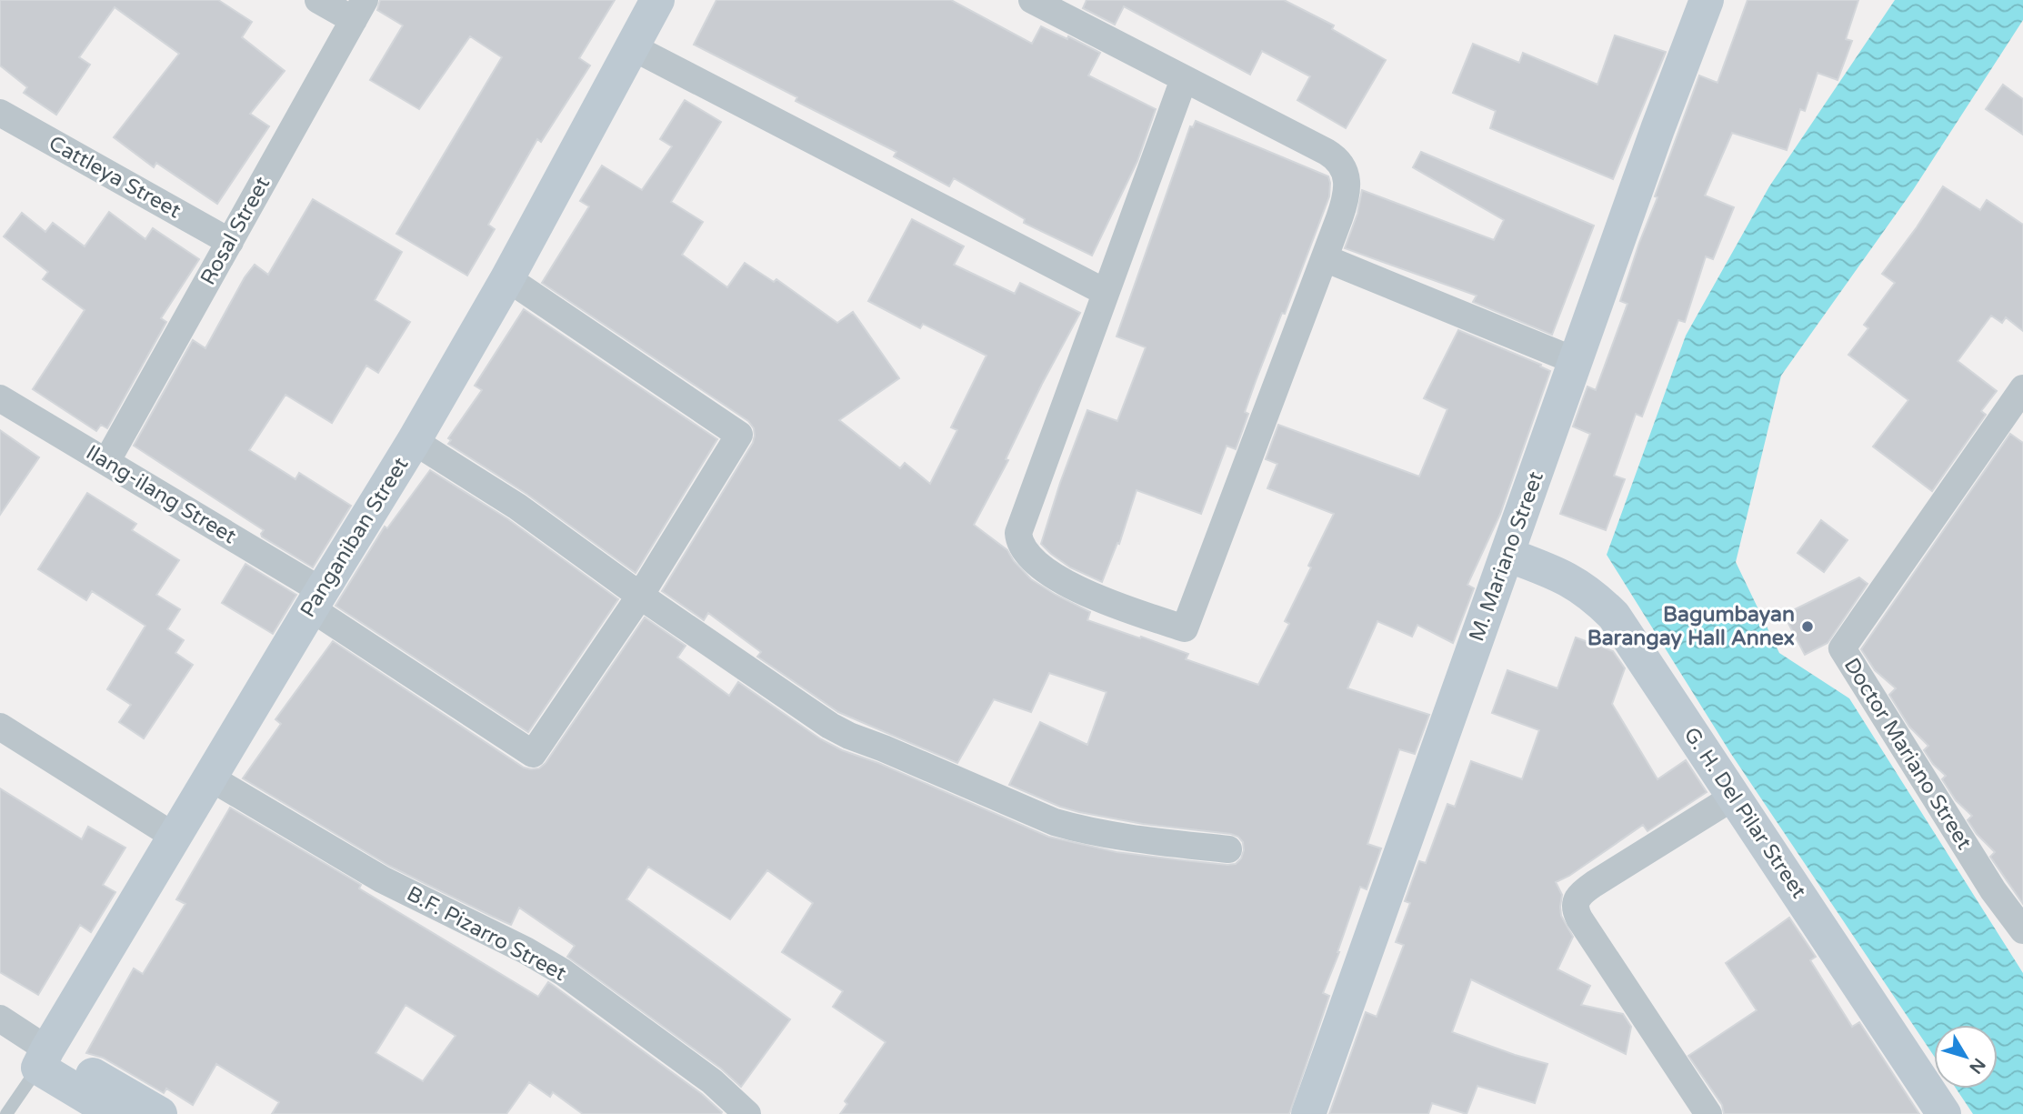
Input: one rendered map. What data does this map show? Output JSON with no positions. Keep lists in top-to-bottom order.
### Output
{
  "streets": {
    "street": [
      "Cattleya Street",
      "Rosal Street",
      "Ilang-ilang Street",
      "Panganiban Street",
      "M. Mariano Street",
      "Doctor Mariano Street",
      "G. H. Del Pilar Street",
      "B.F. Pizarro Street"
    ]
  },
  "crossings": [
    ["Cattleya Street", "Rosal Street"],
    ["Rosal Street", "Ilang-ilang Street"],
    ["Ilang-ilang Street", "Panganiban Street"],
    ["Panganiban Street", "B.F. Pizarro Street"],
    ["M. Mariano Street", "G. H. Del Pilar Street"]
  ],
  "places": ["Bagumbayan Barangay Hall Annex"],
  "north": "bottom right"
}
